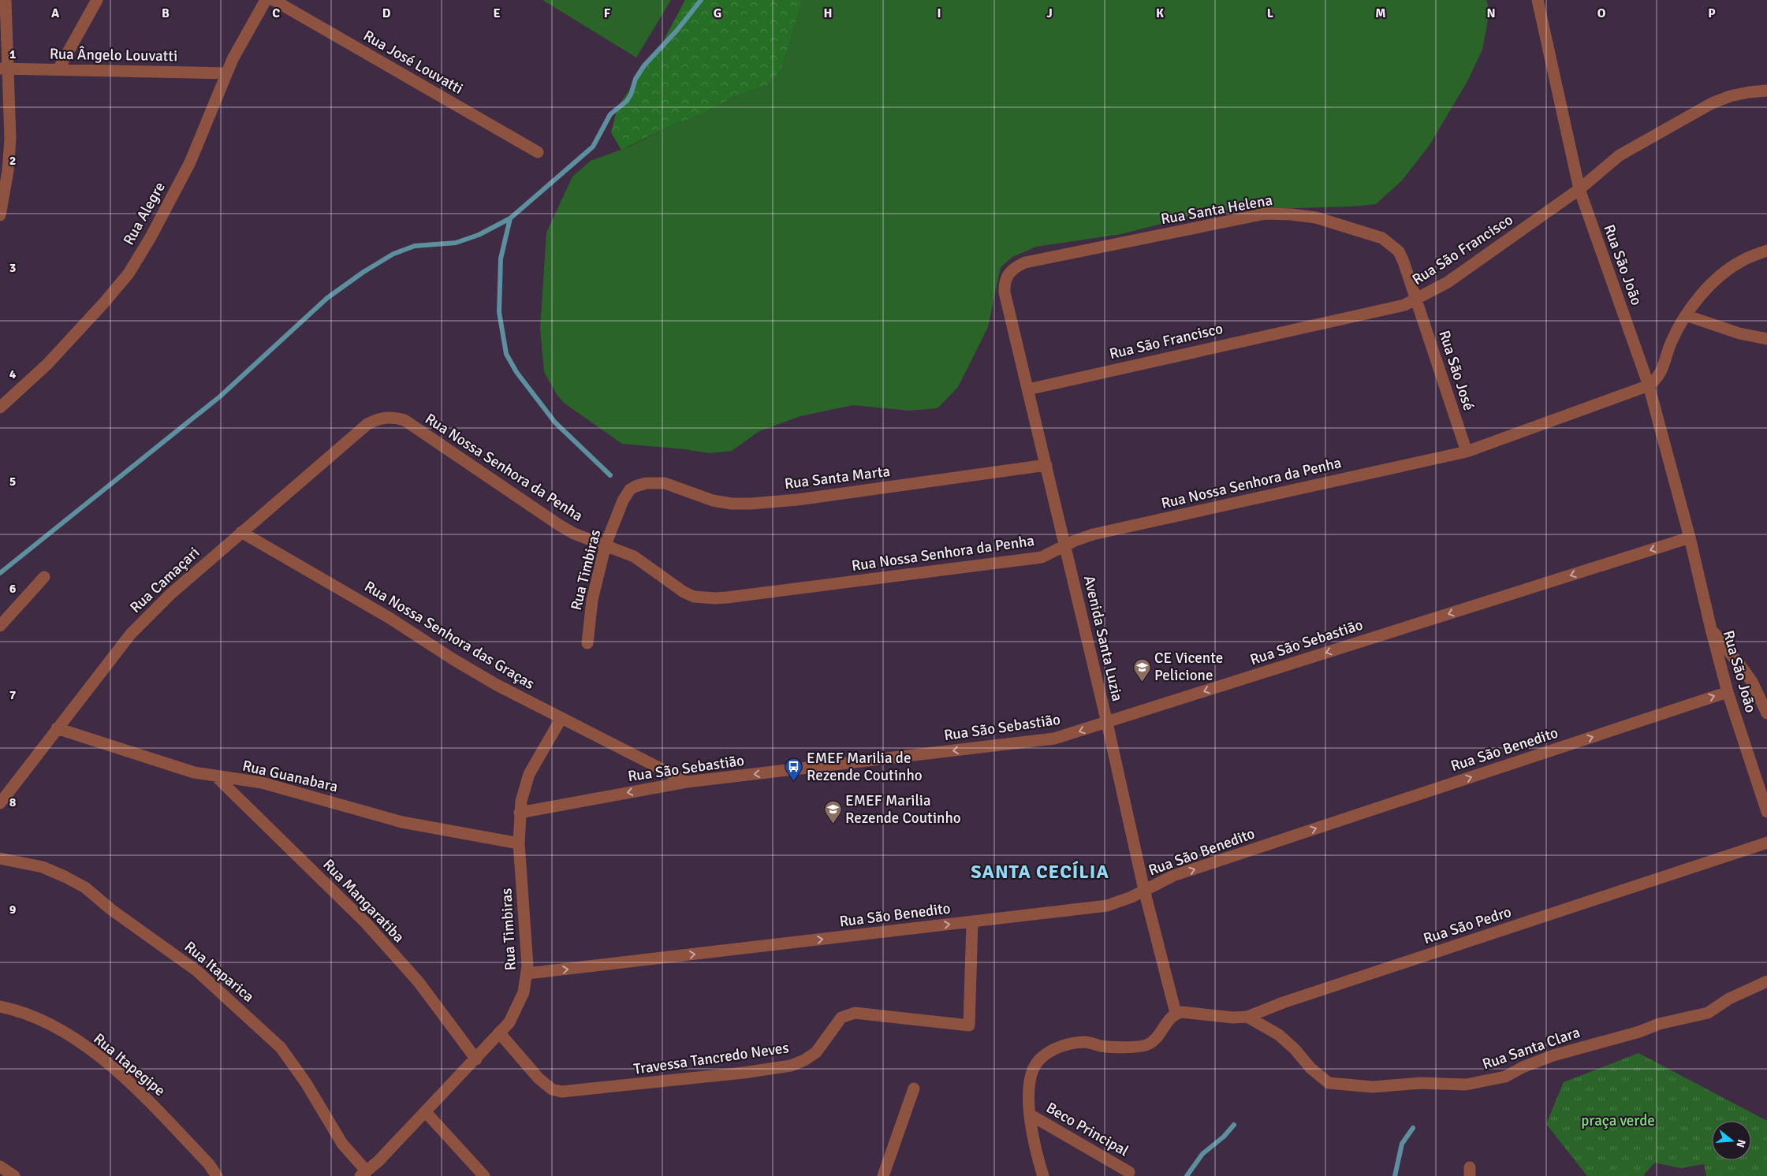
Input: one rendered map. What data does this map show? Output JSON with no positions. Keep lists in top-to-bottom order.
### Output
{
  "streets": {
    "street": [
      "Rua Ângelo Louvatti",
      "Rua José Louvatti",
      "Rua Santa Helena",
      "Rua Alegre",
      "Rua São Francisco",
      "Rua São João",
      "Rua São José",
      "Rua Nossa Senhora da Penha",
      "Rua Santa Marta",
      "Rua Timbiras",
      "Rua Camaçari",
      "Rua Nossa Senhora das Graças",
      "Avenida Santa Luzia",
      "Rua São Sebastião",
      "Rua São Benedito",
      "Rua Guanabara",
      "Rua Mangaratiba",
      "Rua São Pedro",
      "Rua Itaparica",
      "Rua Santa Clara",
      "Travessa Tancredo Neves",
      "Rua Itapegipe",
      "Beco Principal"
    ]
  },
  "crossings": [
    ["Rua Ângelo Louvatti", "Rua Alegre"],
    ["Rua Santa Helena", "Rua São Francisco"],
    ["Rua Santa Helena", "Rua São José"],
    ["Rua Santa Helena", "Avenida Santa Luzia"],
    ["Rua São Francisco", "Rua São João"],
    ["Rua São Francisco", "Rua São José"],
    ["Rua São Francisco", "Avenida Santa Luzia"],
    ["Rua São João", "Rua Nossa Senhora da Penha"],
    ["Rua São João", "Rua São Sebastião"],
    ["Rua São João", "Rua São Benedito"],
    ["Rua São José", "Rua Nossa Senhora da Penha"],
    ["Rua Nossa Senhora da Penha", "Rua Timbiras"],
    ["Rua Nossa Senhora da Penha", "Rua Camaçari"],
    ["Rua Nossa Senhora da Penha", "Avenida Santa Luzia"],
    ["Rua Santa Marta", "Rua Timbiras"],
    ["Rua Santa Marta", "Avenida Santa Luzia"],
    ["Rua Timbiras", "Rua Nossa Senhora das Graças"],
    ["Rua Timbiras", "Rua São Sebastião"],
    ["Rua Timbiras", "Rua São Benedito"],
    ["Rua Timbiras", "Rua Guanabara"],
    ["Rua Timbiras", "Rua Mangaratiba"],
    ["Rua Timbiras", "Rua Itaparica"],
    ["Rua Timbiras", "Travessa Tancredo Neves"],
    ["Rua Camaçari", "Rua Nossa Senhora das Graças"],
    ["Rua Camaçari", "Rua Guanabara"],
    ["Rua Nossa Senhora das Graças", "Rua São Sebastião"],
    ["Avenida Santa Luzia", "Rua São Sebastião"],
    ["Avenida Santa Luzia", "Rua São Benedito"],
    ["Avenida Santa Luzia", "Rua São Pedro"],
    ["Rua São Benedito", "Travessa Tancredo Neves"],
    ["Rua Guanabara", "Rua Mangaratiba"],
    ["Rua São Pedro", "Rua Santa Clara"]
  ],
  "one_way": ["Rua São Sebastião", "Rua São Benedito"],
  "districts": ["SANTA CECÍLIA"],
  "parks": ["praça verde"],
  "places": {
    "school or university": ["CE Vicente Pelicione", "EMEF Marilia Rezende Coutinho"],
    "bus stop": ["EMEF Marilia de Rezende Coutinho"]
  },
  "north": "right",
  "grid": {
    "columns": [
      "A",
      "B",
      "C",
      "D",
      "E",
      "F",
      "G",
      "H",
      "I",
      "J",
      "K",
      "L",
      "M",
      "N",
      "O",
      "P"
    ],
    "rows": [
      "1",
      "2",
      "3",
      "4",
      "5",
      "6",
      "7",
      "8",
      "9"
    ]
  }
}
